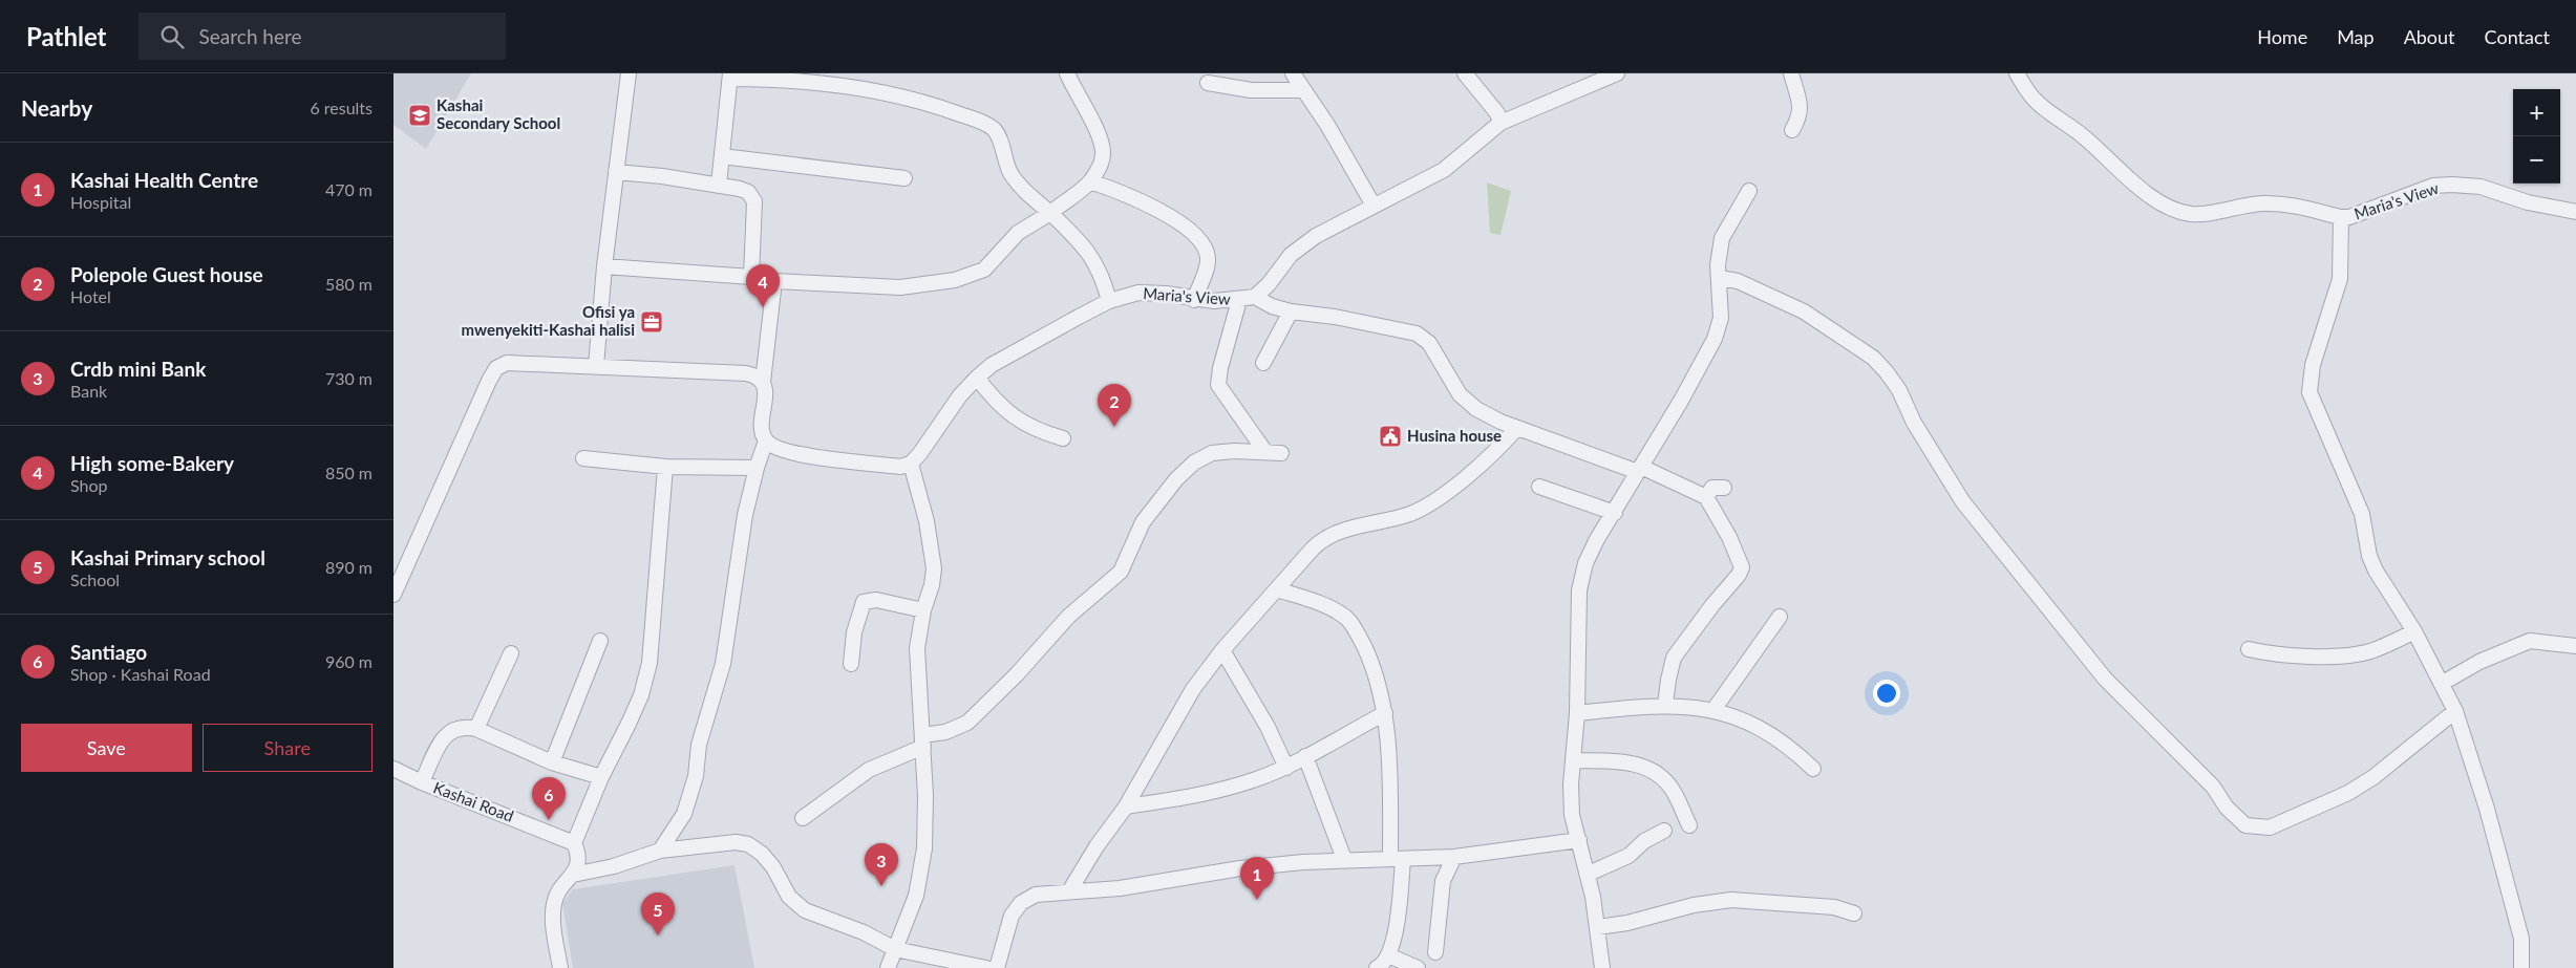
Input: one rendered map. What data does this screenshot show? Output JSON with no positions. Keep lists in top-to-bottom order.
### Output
{
  "streets": {
    "street": ["Maria's View", "Kashai Road"]
  },
  "places": {
    "school or university": ["Kashai Secondary School"],
    "office": ["Ofisi ya mwenyekiti-Kashai halisi"],
    "public building": ["Husina house"]
  },
  "page": {
    "header": "Pathlet",
    "search": "Search here",
    "nav": [
      "Home",
      "Map",
      "About",
      "Contact"
    ],
    "heading": ["Nearby", "6 results"],
    "map_buttons": ["+", "−"],
    "list": [
      {
        "mark": "1",
        "name": "Kashai Health Centre",
        "note": "Hospital",
        "value": "470 m"
      },
      {
        "mark": "2",
        "name": "Polepole Guest house",
        "note": "Hotel",
        "value": "580 m"
      },
      {
        "mark": "3",
        "name": "Crdb mini Bank",
        "note": "Bank",
        "value": "730 m"
      },
      {
        "mark": "4",
        "name": "High some-Bakery",
        "note": "Shop",
        "value": "850 m"
      },
      {
        "mark": "5",
        "name": "Kashai Primary school",
        "note": "School",
        "value": "890 m"
      },
      {
        "mark": "6",
        "name": "Santiago",
        "note": "Shop · Kashai Road",
        "value": "960 m"
      }
    ],
    "pins": [
      "4",
      "2",
      "6",
      "3",
      "1",
      "5"
    ],
    "buttons": ["Save", "Share"]
  }
}
